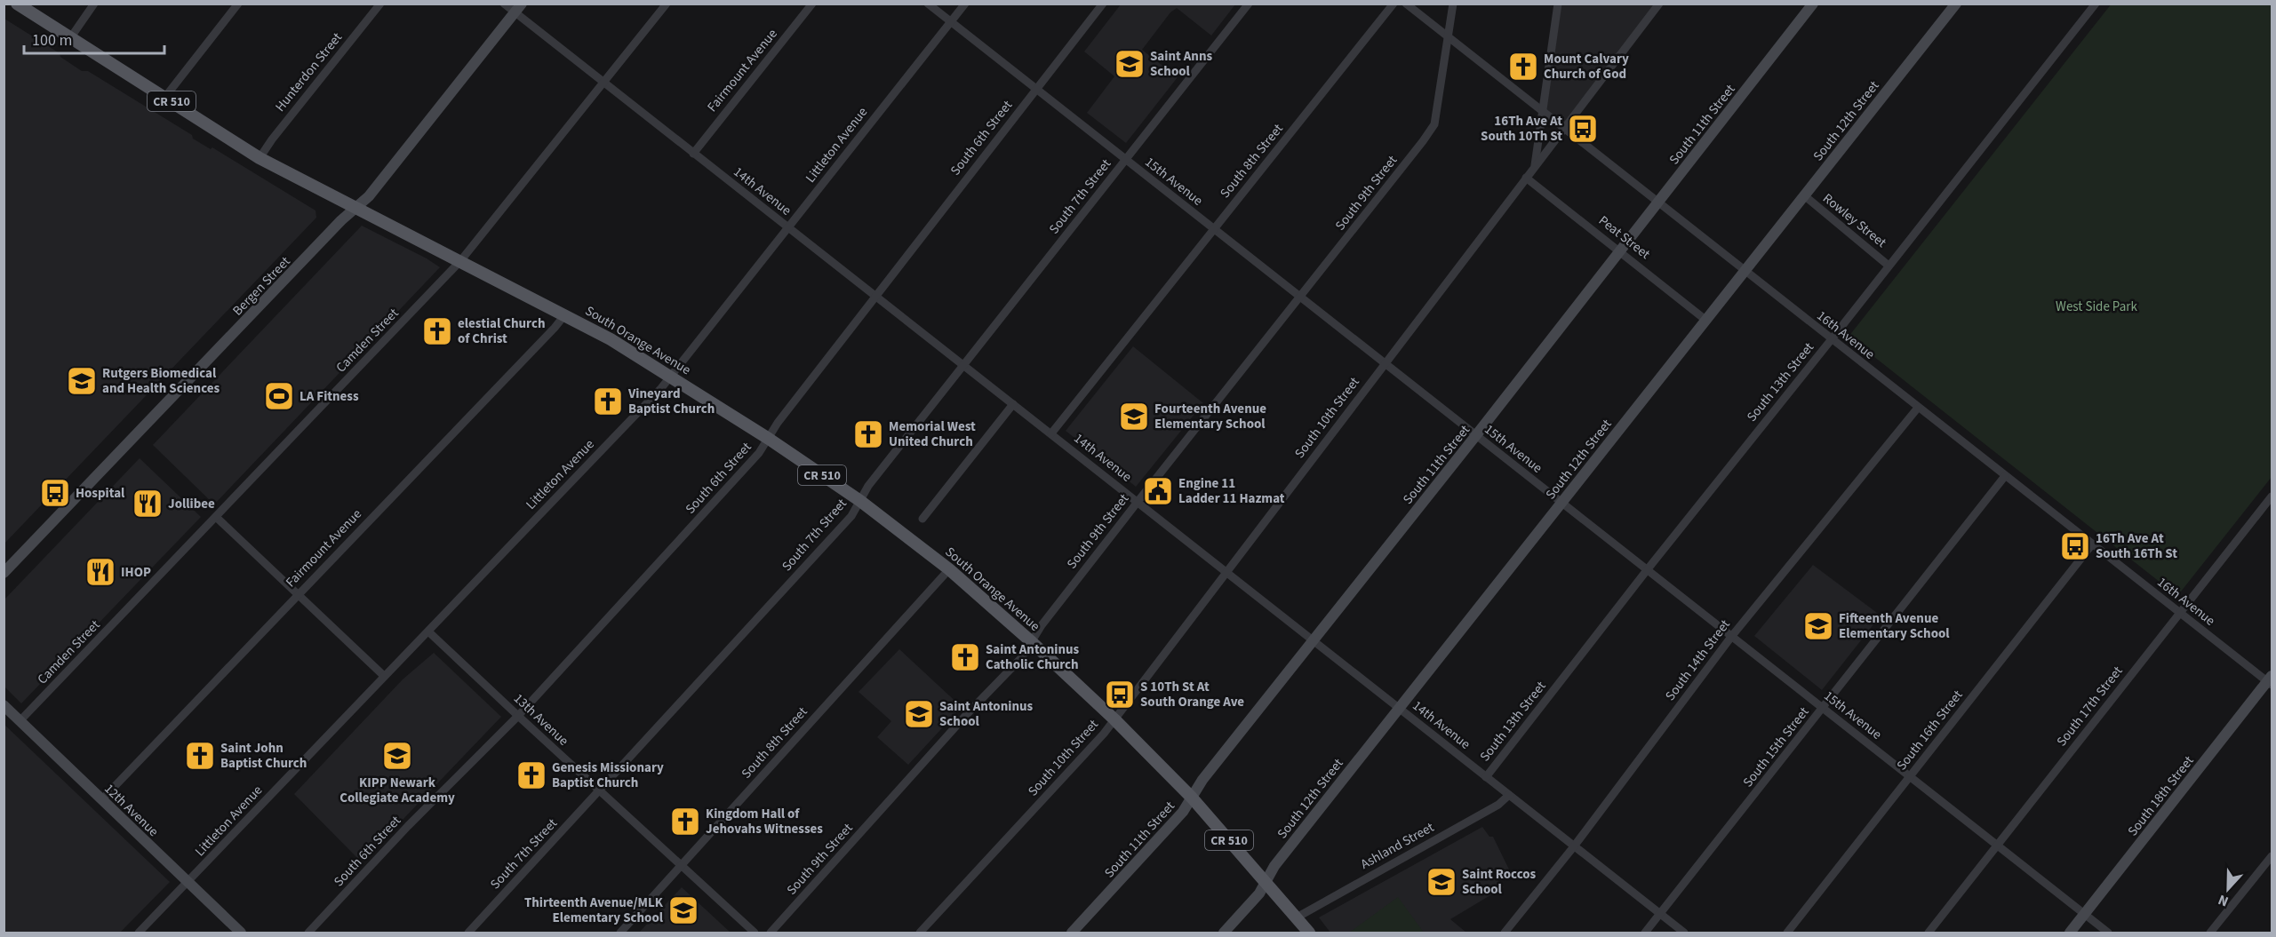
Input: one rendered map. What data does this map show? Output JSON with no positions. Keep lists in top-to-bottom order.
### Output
{
  "streets": {
    "main road": ["CR 510", "South Orange Avenue"],
    "street": [
      "Fairmount Avenue",
      "Hunterdon Street",
      "South 12th Street",
      "South 11th Street",
      "South 6th Street",
      "Littleton Avenue",
      "South 8th Street",
      "15th Avenue",
      "14th Avenue",
      "South 9th Street",
      "South 7th Street",
      "Rowley Street",
      "Peat Street",
      "Bergen Street",
      "16th Avenue",
      "Camden Street",
      "South 13th Street",
      "South 10th Street",
      "South 14th Street",
      "South 17th Street",
      "13th Avenue",
      "South 16th Street",
      "South 15th Street",
      "South 18th Street",
      "12th Avenue",
      "Ashland Street"
    ]
  },
  "crossings": [
    ["Fairmount Avenue", "14th Avenue"],
    ["Fairmount Avenue", "South Orange Avenue"],
    ["Fairmount Avenue", "12th Avenue"],
    ["Hunterdon Street", "South Orange Avenue"],
    ["South 12th Street", "15th Avenue"],
    ["South 12th Street", "14th Avenue"],
    ["South 12th Street", "Rowley Street"],
    ["South 12th Street", "Peat Street"],
    ["South 12th Street", "16th Avenue"],
    ["South 12th Street", "South Orange Avenue"],
    ["South 11th Street", "15th Avenue"],
    ["South 11th Street", "14th Avenue"],
    ["South 11th Street", "Peat Street"],
    ["South 11th Street", "16th Avenue"],
    ["South 11th Street", "South Orange Avenue"],
    ["South 6th Street", "15th Avenue"],
    ["South 6th Street", "14th Avenue"],
    ["South 6th Street", "South Orange Avenue"],
    ["South 6th Street", "13th Avenue"],
    ["Littleton Avenue", "15th Avenue"],
    ["Littleton Avenue", "14th Avenue"],
    ["Littleton Avenue", "South Orange Avenue"],
    ["Littleton Avenue", "13th Avenue"],
    ["Littleton Avenue", "12th Avenue"],
    ["South 8th Street", "15th Avenue"],
    ["South 8th Street", "14th Avenue"],
    ["South 8th Street", "South Orange Avenue"],
    ["South 8th Street", "13th Avenue"],
    ["15th Avenue", "South 9th Street"],
    ["15th Avenue", "South 7th Street"],
    ["15th Avenue", "South 13th Street"],
    ["15th Avenue", "South 10th Street"],
    ["15th Avenue", "South 14th Street"],
    ["15th Avenue", "South 17th Street"],
    ["15th Avenue", "South 16th Street"],
    ["15th Avenue", "South 15th Street"],
    ["15th Avenue", "South 18th Street"],
    ["14th Avenue", "South 9th Street"],
    ["14th Avenue", "South 7th Street"],
    ["14th Avenue", "Bergen Street"],
    ["14th Avenue", "Camden Street"],
    ["14th Avenue", "South 13th Street"],
    ["14th Avenue", "South 10th Street"],
    ["14th Avenue", "South 14th Street"],
    ["14th Avenue", "South 15th Street"],
    ["14th Avenue", "Ashland Street"],
    ["South 9th Street", "16th Avenue"],
    ["South 9th Street", "South Orange Avenue"],
    ["South 7th Street", "South Orange Avenue"],
    ["South 7th Street", "13th Avenue"],
    ["Rowley Street", "South 13th Street"],
    ["Peat Street", "South 10th Street"],
    ["Bergen Street", "South Orange Avenue"],
    ["16th Avenue", "South 13th Street"],
    ["16th Avenue", "South 10th Street"],
    ["16th Avenue", "South 14th Street"],
    ["16th Avenue", "South 17th Street"],
    ["16th Avenue", "South 16th Street"],
    ["16th Avenue", "South 15th Street"],
    ["16th Avenue", "South 18th Street"],
    ["Camden Street", "South Orange Avenue"],
    ["Camden Street", "12th Avenue"],
    ["South Orange Avenue", "South 10th Street"],
    ["South Orange Avenue", "Ashland Street"]
  ],
  "parks": ["West Side Park"],
  "places": {
    "school or university": [
      "Saint Anns School",
      "Rutgers Biomedical and Health Sciences",
      "Fourteenth Avenue Elementary School",
      "Fifteenth Avenue Elementary School",
      "Saint Antoninus School",
      "KIPP Newark Collegiate Academy",
      "Saint Roccos School",
      "Thirteenth Avenue/MLK Elementary School"
    ],
    "church": [
      "Mount Calvary Church of God",
      "elestial Church of Christ",
      "Vineyard Baptist Church",
      "Memorial West United Church",
      "Saint Antoninus Catholic Church",
      "Saint John Baptist Church",
      "Genesis Missionary Baptist Church",
      "Kingdom Hall of Jehovahs Witnesses"
    ],
    "bus stop": [
      "16Th Ave At South 10Th St",
      "Hospital",
      "16Th Ave At South 16Th St",
      "S 10Th St At South Orange Ave"
    ],
    "sports": ["LA Fitness"],
    "public building": ["Engine 11 Ladder 11 Hazmat"],
    "restaurant": ["Jollibee", "IHOP"]
  },
  "scale_bar": "100 m",
  "north": "bottom"
}
